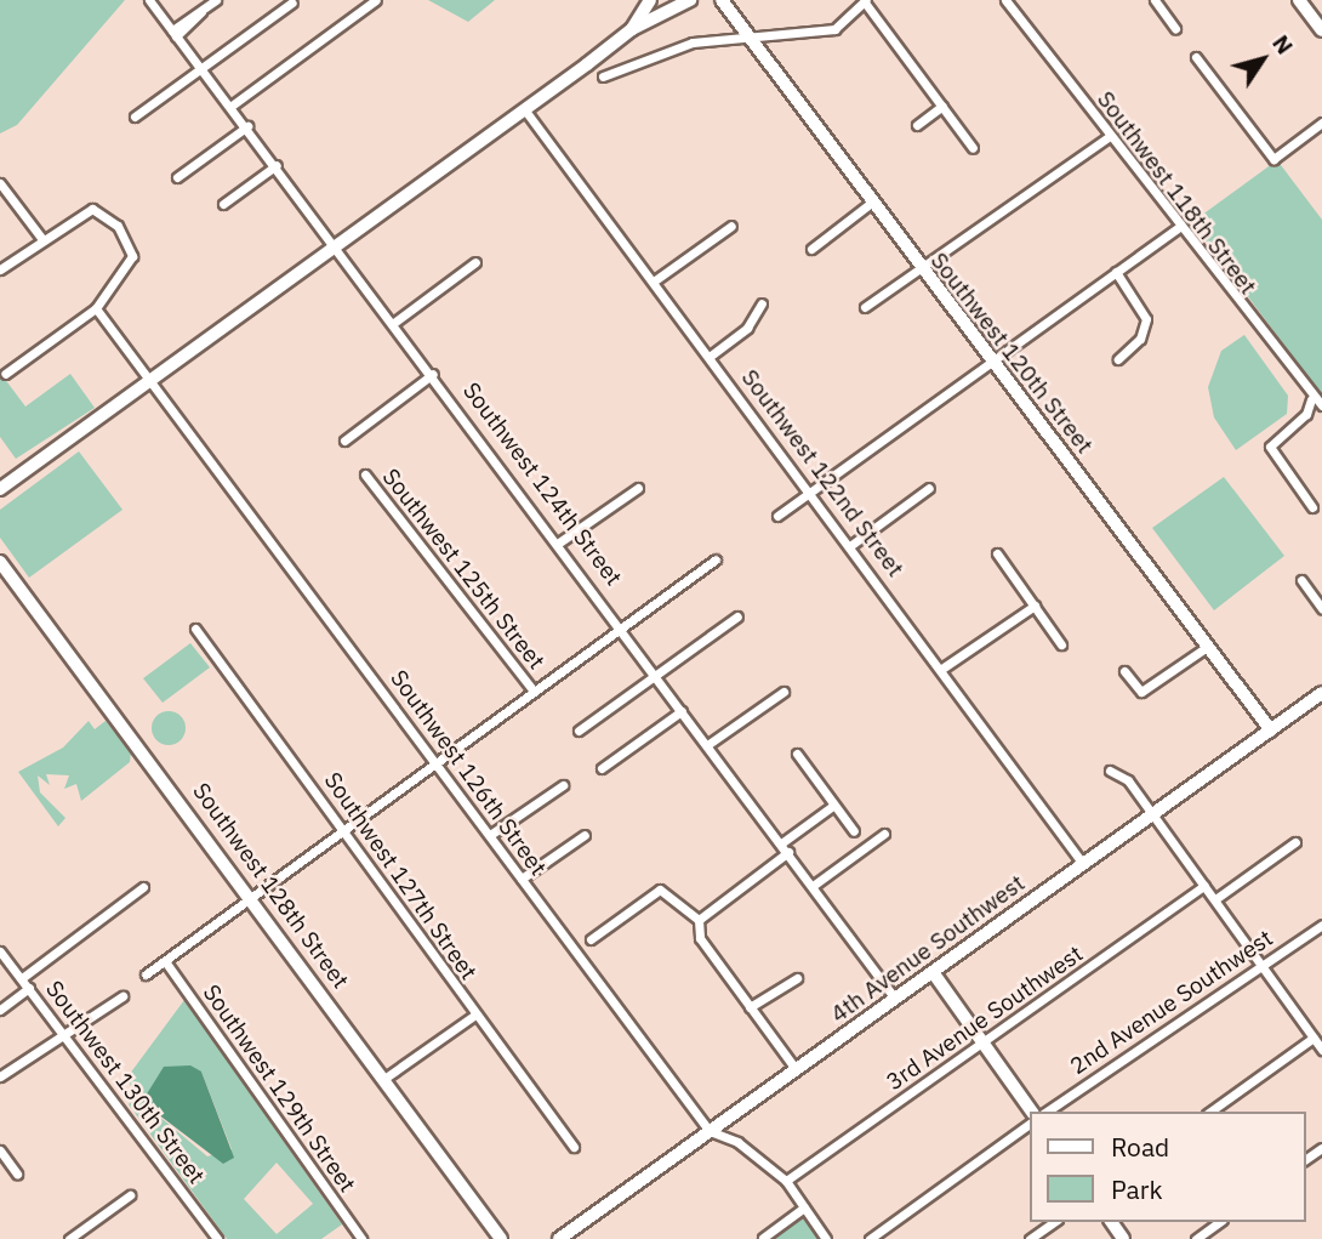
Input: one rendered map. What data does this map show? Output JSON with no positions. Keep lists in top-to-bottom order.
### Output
{
  "streets": {
    "street": [
      "Southwest 118th Street",
      "Southwest 120th Street",
      "Southwest 122nd Street",
      "Southwest 124th Street",
      "Southwest 125th Street",
      "Southwest 126th Street",
      "Southwest 127th Street",
      "Southwest 128th Street",
      "4th Avenue Southwest",
      "2nd Avenue Southwest",
      "3rd Avenue Southwest",
      "Southwest 130th Street",
      "Southwest 129th Street"
    ]
  },
  "crossings": [
    ["Southwest 120th Street", "4th Avenue Southwest"],
    ["Southwest 122nd Street", "4th Avenue Southwest"],
    ["Southwest 124th Street", "4th Avenue Southwest"],
    ["Southwest 126th Street", "4th Avenue Southwest"],
    ["Southwest 126th Street", "3rd Avenue Southwest"]
  ],
  "legend": ["Road", "Park"],
  "north": "top right"
}
